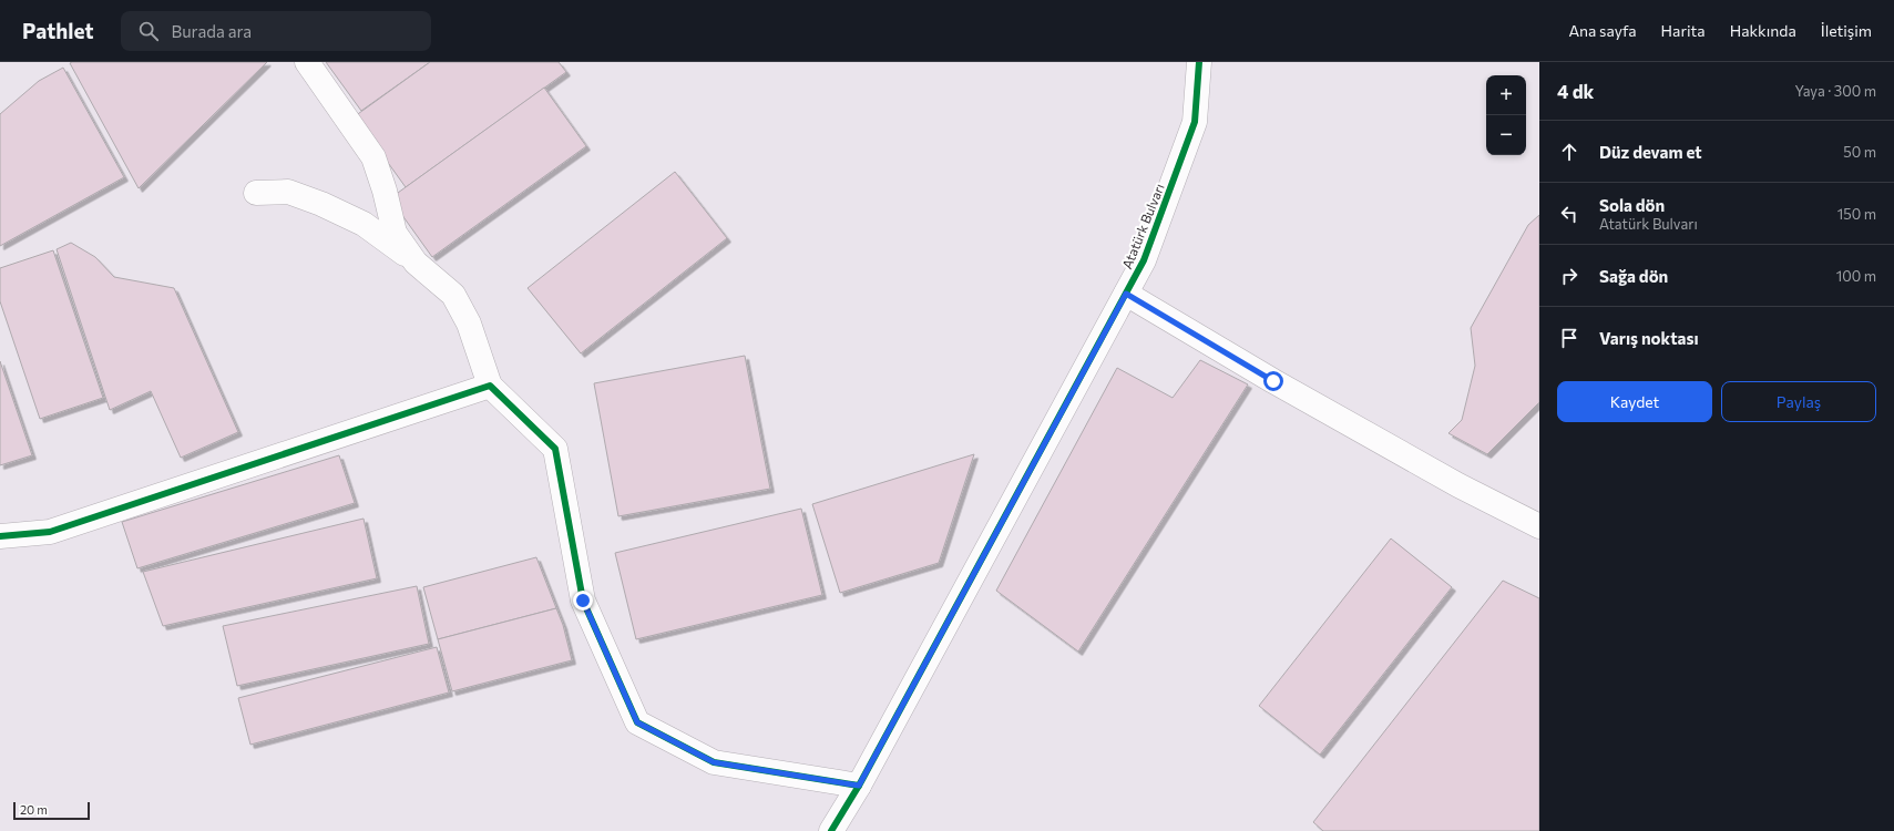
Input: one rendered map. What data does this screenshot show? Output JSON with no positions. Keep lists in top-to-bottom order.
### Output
{
  "streets": {
    "street": ["Atatürk Bulvarı"]
  },
  "scale_bar": "20 m",
  "page": {
    "header": "Pathlet",
    "search": "Burada ara",
    "nav": [
      "Ana sayfa",
      "Harita",
      "Hakkında",
      "İletişim"
    ],
    "heading": ["4 dk", "Yaya · 300 m"],
    "map_buttons": ["+", "−"],
    "list": [
      ["Düz devam et", "50 m"],
      ["Sola dön", "Atatürk Bulvarı", "150 m"],
      ["Sağa dön", "100 m"],
      "Varış noktası"
    ],
    "buttons": ["Kaydet", "Paylaş"],
    "scale": "20 m"
  }
}
